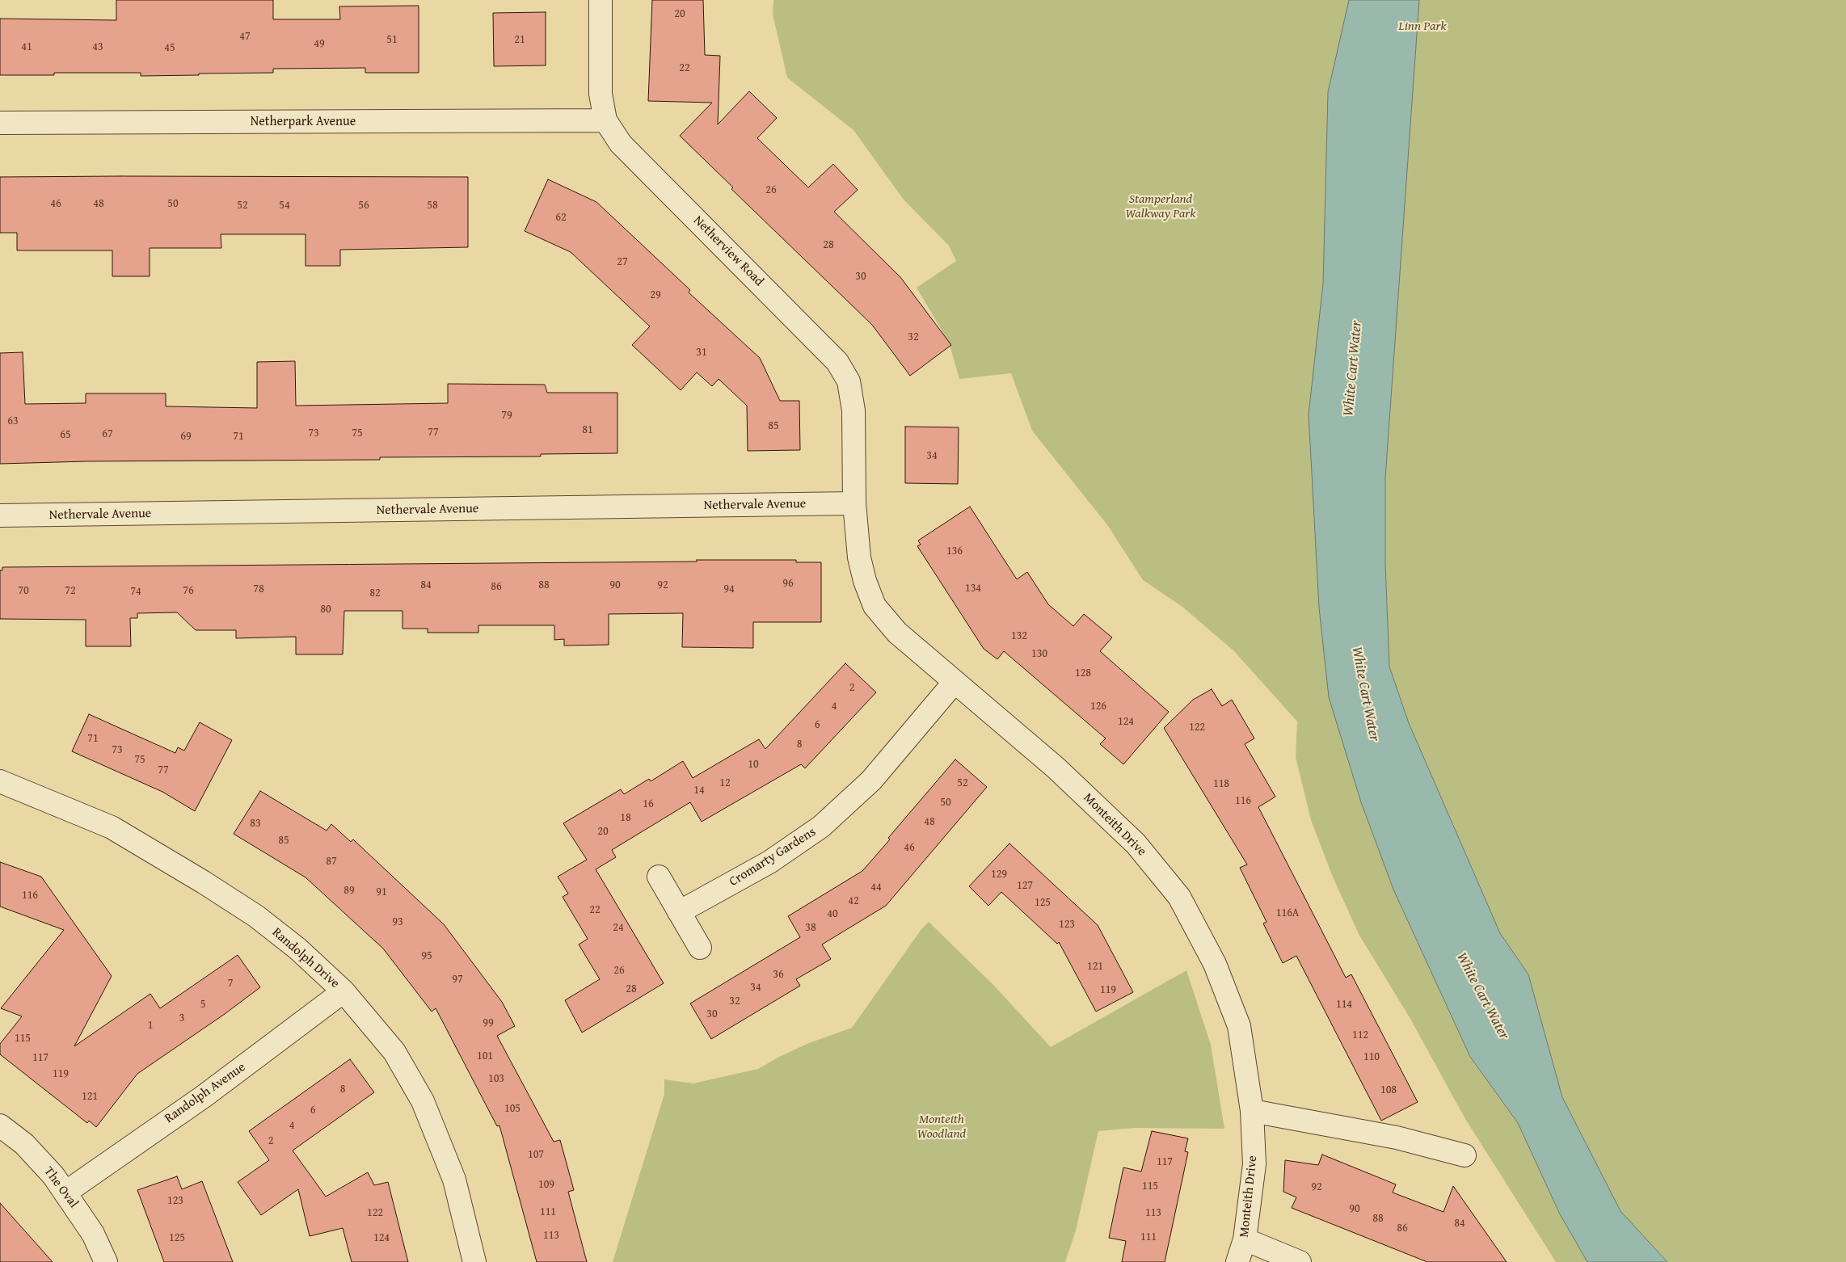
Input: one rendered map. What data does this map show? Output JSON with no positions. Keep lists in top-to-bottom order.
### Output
{
  "streets": {
    "street": [
      "Netherpark Avenue",
      "Netherview Road",
      "Nethervale Avenue",
      "Monteith Drive",
      "Cromarty Gardens",
      "Randolph Drive",
      "Randolph Avenue",
      "The Oval"
    ]
  },
  "crossings": [
    ["Netherpark Avenue", "Netherview Road"],
    ["Netherview Road", "Nethervale Avenue"],
    ["Netherview Road", "Monteith Drive"],
    ["Nethervale Avenue", "Monteith Drive"],
    ["Monteith Drive", "Cromarty Gardens"],
    ["Randolph Drive", "Randolph Avenue"],
    ["Randolph Avenue", "The Oval"]
  ],
  "water": ["White Cart Water"],
  "parks": ["Linn Park", "Stamperland Walkway Park", "Monteith Woodland"],
  "house_numbers": [
    "20",
    "47",
    "51",
    "21",
    "49",
    "41",
    "43",
    "45",
    "22",
    "26",
    "46",
    "48",
    "50",
    "52",
    "54",
    "56",
    "58",
    "62",
    "28",
    "27",
    "30",
    "29",
    "32",
    "31",
    "79",
    "63",
    "85",
    "81",
    "77",
    "73",
    "75",
    "67",
    "65",
    "69",
    "71",
    "34",
    "136",
    "96",
    "84",
    "88",
    "90",
    "92",
    "86",
    "134",
    "78",
    "94",
    "70",
    "72",
    "76",
    "74",
    "82",
    "80",
    "132",
    "130",
    "128",
    "2",
    "4",
    "126",
    "124",
    "6",
    "122",
    "71",
    "8",
    "73",
    "75",
    "10",
    "77",
    "12",
    "52",
    "118",
    "14",
    "116",
    "50",
    "16",
    "18",
    "48",
    "83",
    "20",
    "85",
    "46",
    "87",
    "129",
    "127",
    "44",
    "89",
    "91",
    "116",
    "42",
    "125",
    "22",
    "116A",
    "40",
    "93",
    "123",
    "24",
    "38",
    "95",
    "121",
    "26",
    "36",
    "97",
    "7",
    "34",
    "28",
    "119",
    "32",
    "5",
    "114",
    "30",
    "3",
    "99",
    "1",
    "112",
    "115",
    "101",
    "110",
    "117",
    "119",
    "103",
    "8",
    "108",
    "121",
    "105",
    "6",
    "4",
    "2",
    "107",
    "117",
    "109",
    "115",
    "92",
    "123",
    "90",
    "111",
    "122",
    "113",
    "88",
    "84",
    "86",
    "113",
    "111",
    "125",
    "124"
  ]
}
